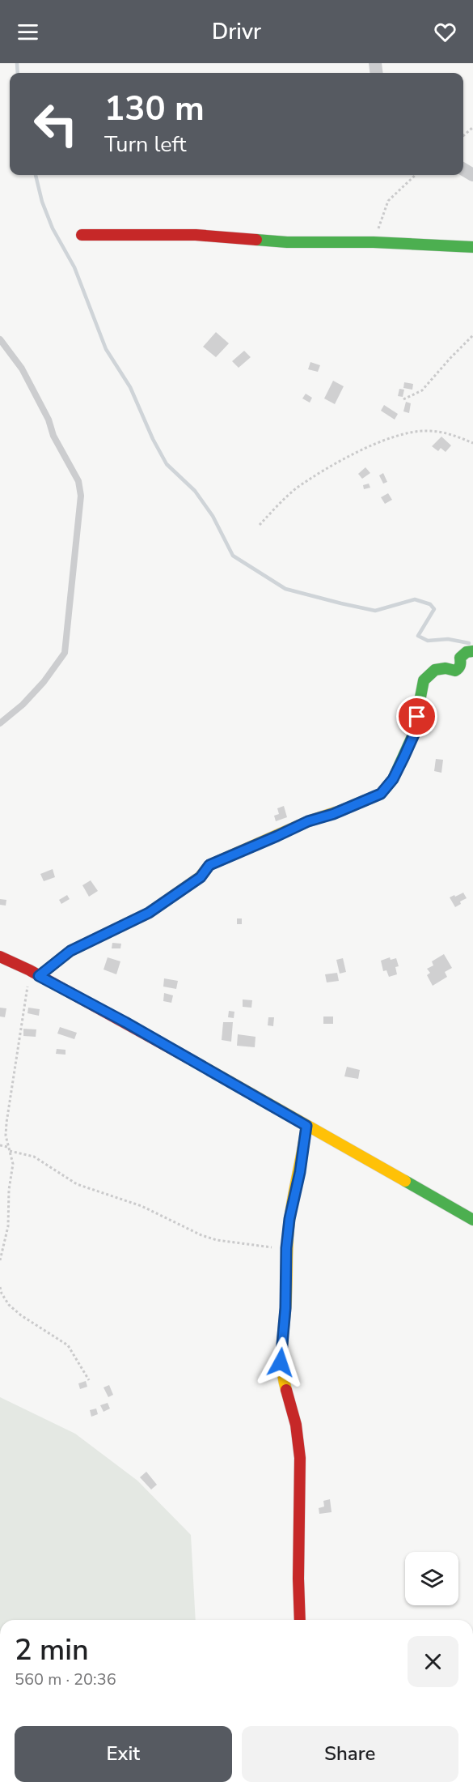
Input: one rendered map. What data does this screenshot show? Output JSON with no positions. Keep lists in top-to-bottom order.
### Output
{
  "page": {
    "header": "Drivr",
    "turn": ["130 m", "Turn left"],
    "heading": ["2 min", "560 m · 20:36"],
    "buttons": ["Exit", "Share"]
  }
}
